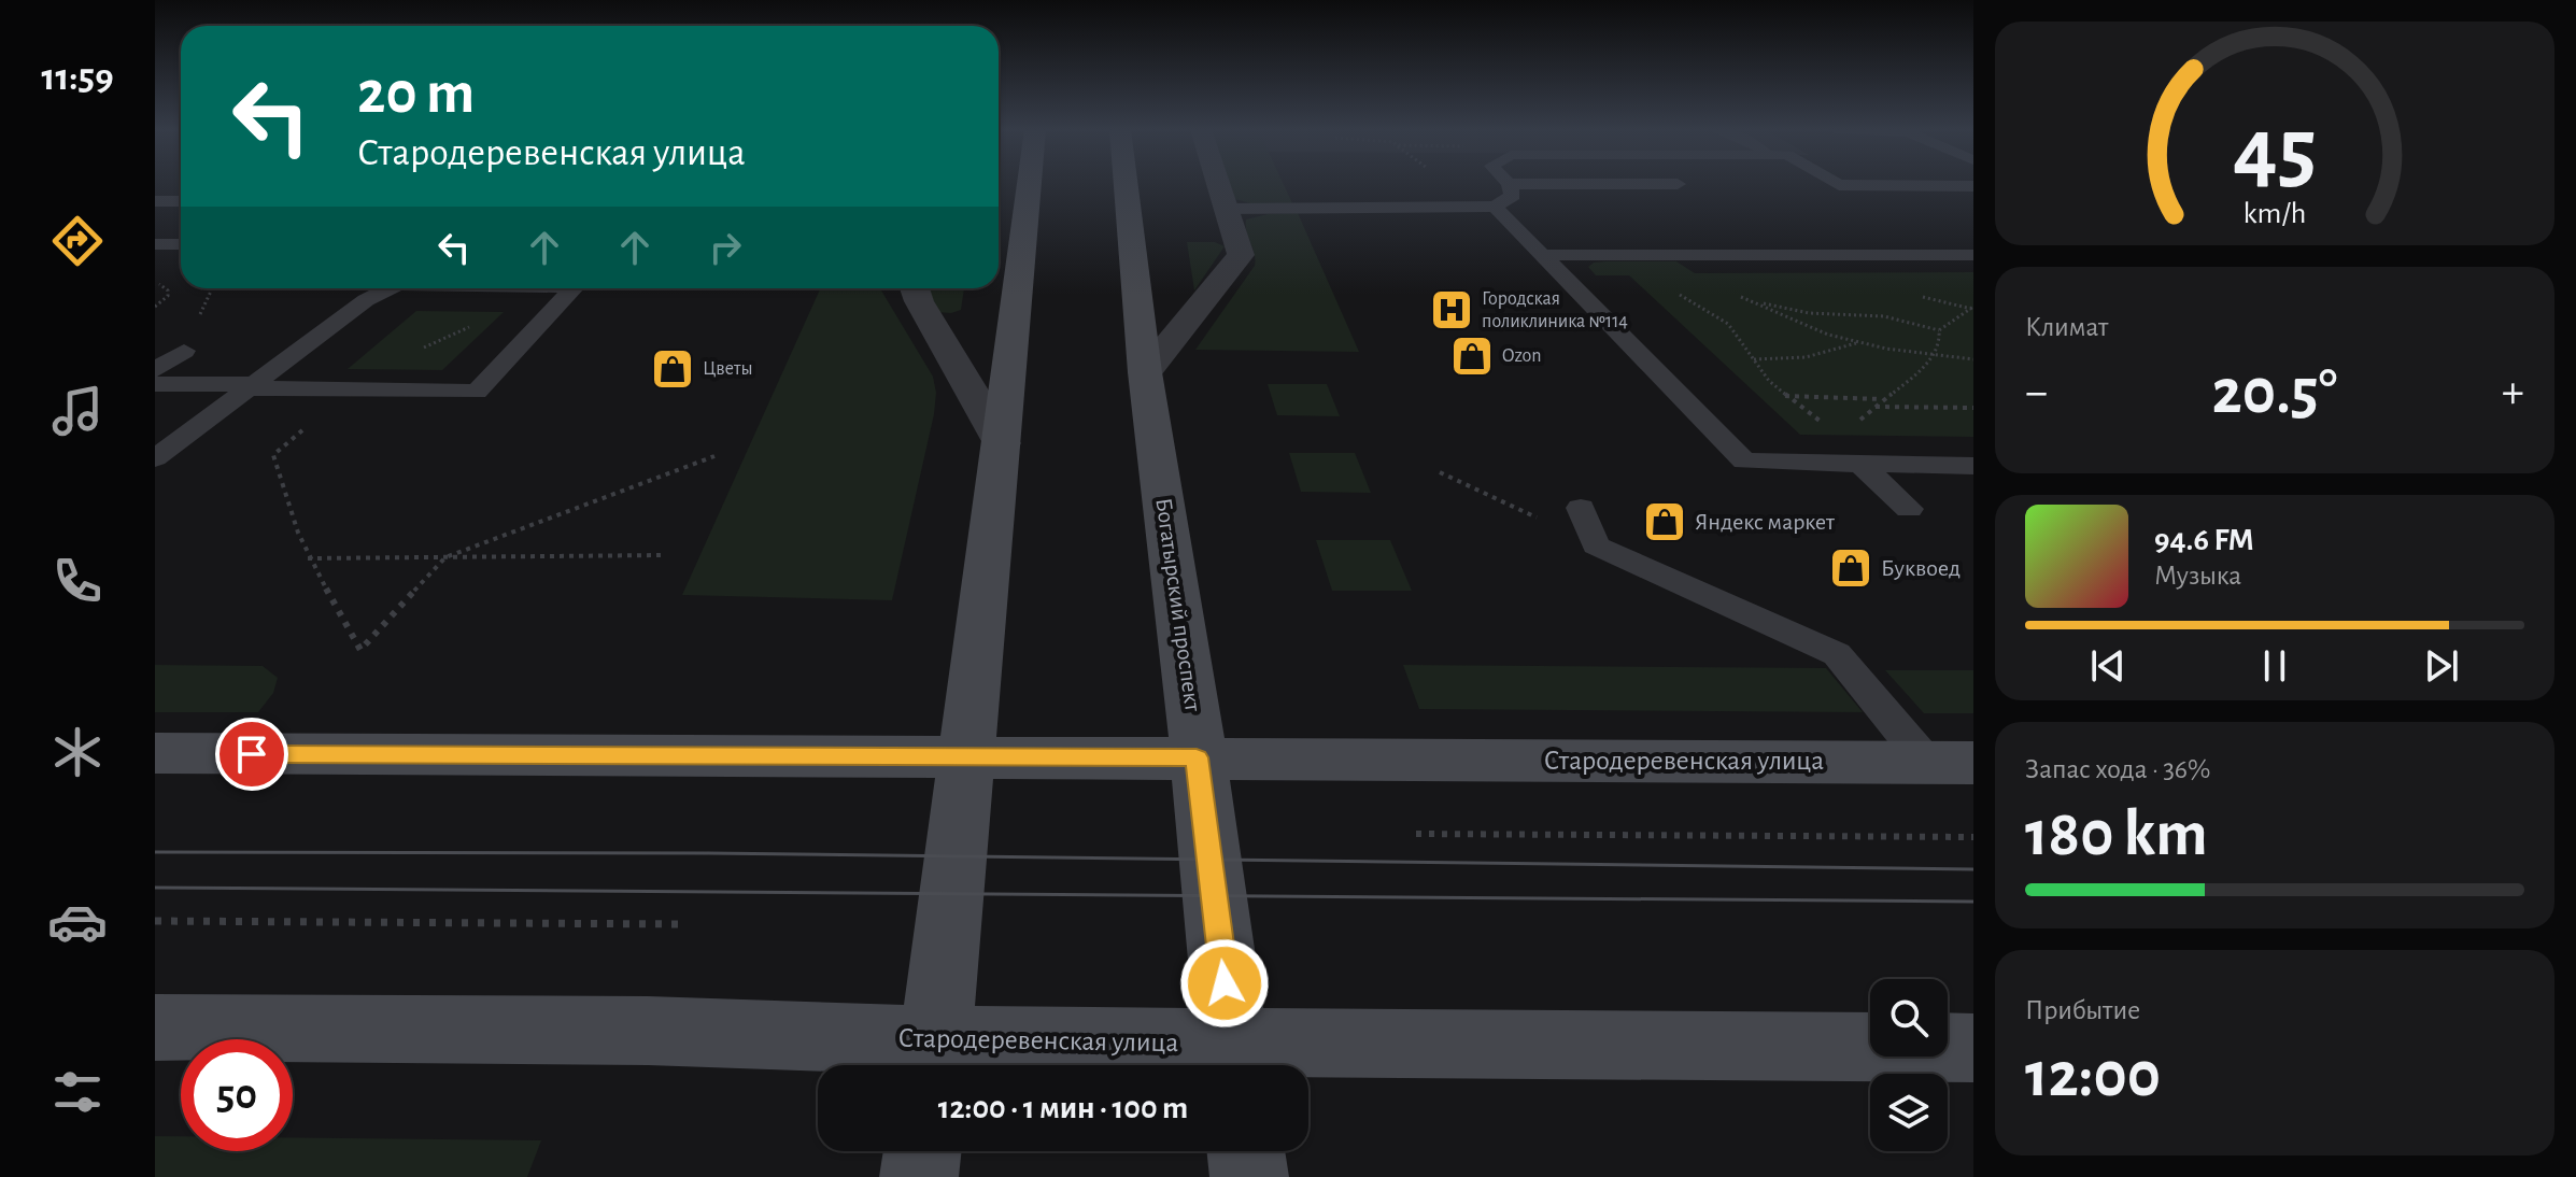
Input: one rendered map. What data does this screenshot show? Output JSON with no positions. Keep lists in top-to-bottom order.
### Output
{
  "streets": {
    "main road": ["Богатырский проспект", "Стародеревенская улица"]
  },
  "crossings": [
    ["Богатырский проспект", "Стародеревенская улица"]
  ],
  "places": {
    "hospital": ["Городская поликлиника №114"],
    "shop": [
      "Ozon",
      "Цветы",
      "Яндекс маркет",
      "Буквоед"
    ]
  },
  "page": {
    "tabs": "11:59",
    "turn": ["20 m", "Стародеревенская улица"],
    "tile": [
      "Климат",
      ["Запас хода · 36%", "180 km"],
      ["Прибытие", "12:00"]
    ],
    "heat": ["−", "20.5°", "+"],
    "song": ["94.6 FM", "Музыка"],
    "limit": "50",
    "trip": "12:00 · 1 мин · 100 m",
    "gauge": ["45", "km/h"]
  }
}
